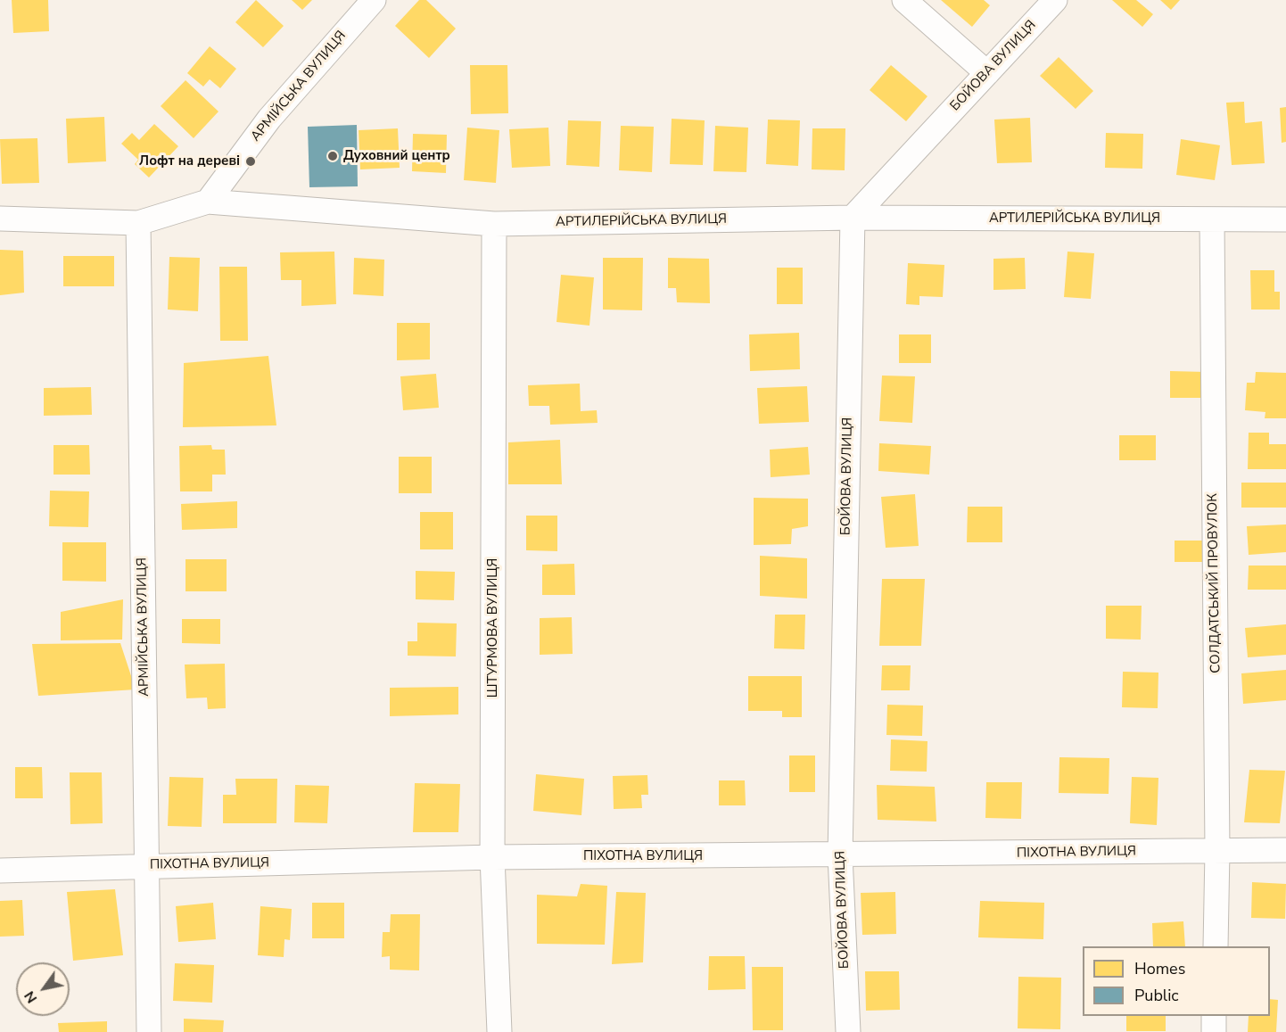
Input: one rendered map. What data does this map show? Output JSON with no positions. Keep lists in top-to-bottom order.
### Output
{
  "streets": {
    "street": [
      "БОЙОВА ВУЛИЦЯ",
      "АРМІЙСЬКА ВУЛИЦЯ",
      "АРТИЛЕРІЙСЬКА ВУЛИЦЯ",
      "СОЛДАТСЬКИЙ ПРОВУЛОК",
      "ШТУРМОВА ВУЛИЦЯ",
      "ПІХОТНА ВУЛИЦЯ"
    ]
  },
  "crossings": [
    ["БОЙОВА ВУЛИЦЯ", "АРТИЛЕРІЙСЬКА ВУЛИЦЯ"],
    ["БОЙОВА ВУЛИЦЯ", "ПІХОТНА ВУЛИЦЯ"],
    ["АРМІЙСЬКА ВУЛИЦЯ", "АРТИЛЕРІЙСЬКА ВУЛИЦЯ"],
    ["АРМІЙСЬКА ВУЛИЦЯ", "ПІХОТНА ВУЛИЦЯ"],
    ["АРТИЛЕРІЙСЬКА ВУЛИЦЯ", "СОЛДАТСЬКИЙ ПРОВУЛОК"],
    ["АРТИЛЕРІЙСЬКА ВУЛИЦЯ", "ШТУРМОВА ВУЛИЦЯ"],
    ["СОЛДАТСЬКИЙ ПРОВУЛОК", "ПІХОТНА ВУЛИЦЯ"],
    ["ШТУРМОВА ВУЛИЦЯ", "ПІХОТНА ВУЛИЦЯ"]
  ],
  "places": ["Духовний центр", "Лофт на дереві"],
  "legend": ["Homes", "Public"],
  "north": "bottom left"
}
